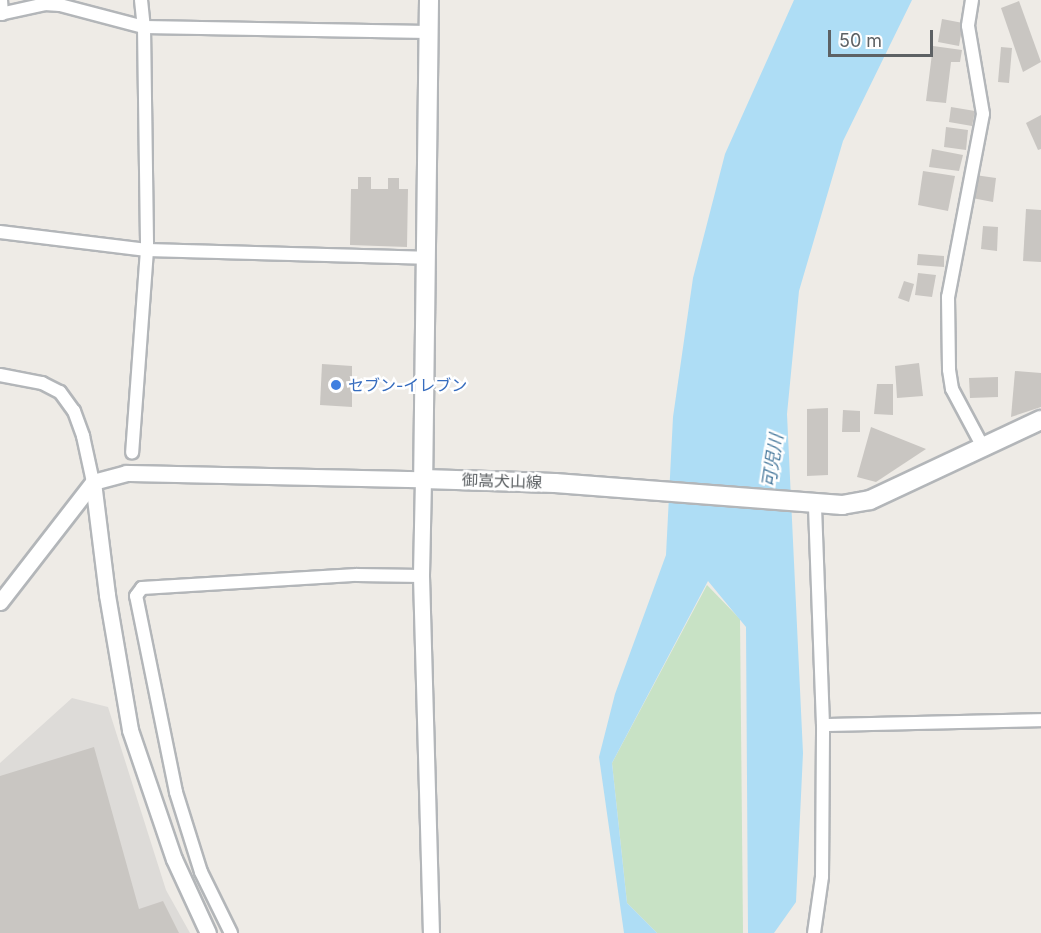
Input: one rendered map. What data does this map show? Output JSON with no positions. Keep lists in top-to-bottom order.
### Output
{
  "streets": {
    "main road": ["御嵩犬山線"]
  },
  "water": ["可児川"],
  "places": ["セブン-イレブン"],
  "scale_bar": "50 m"
}
